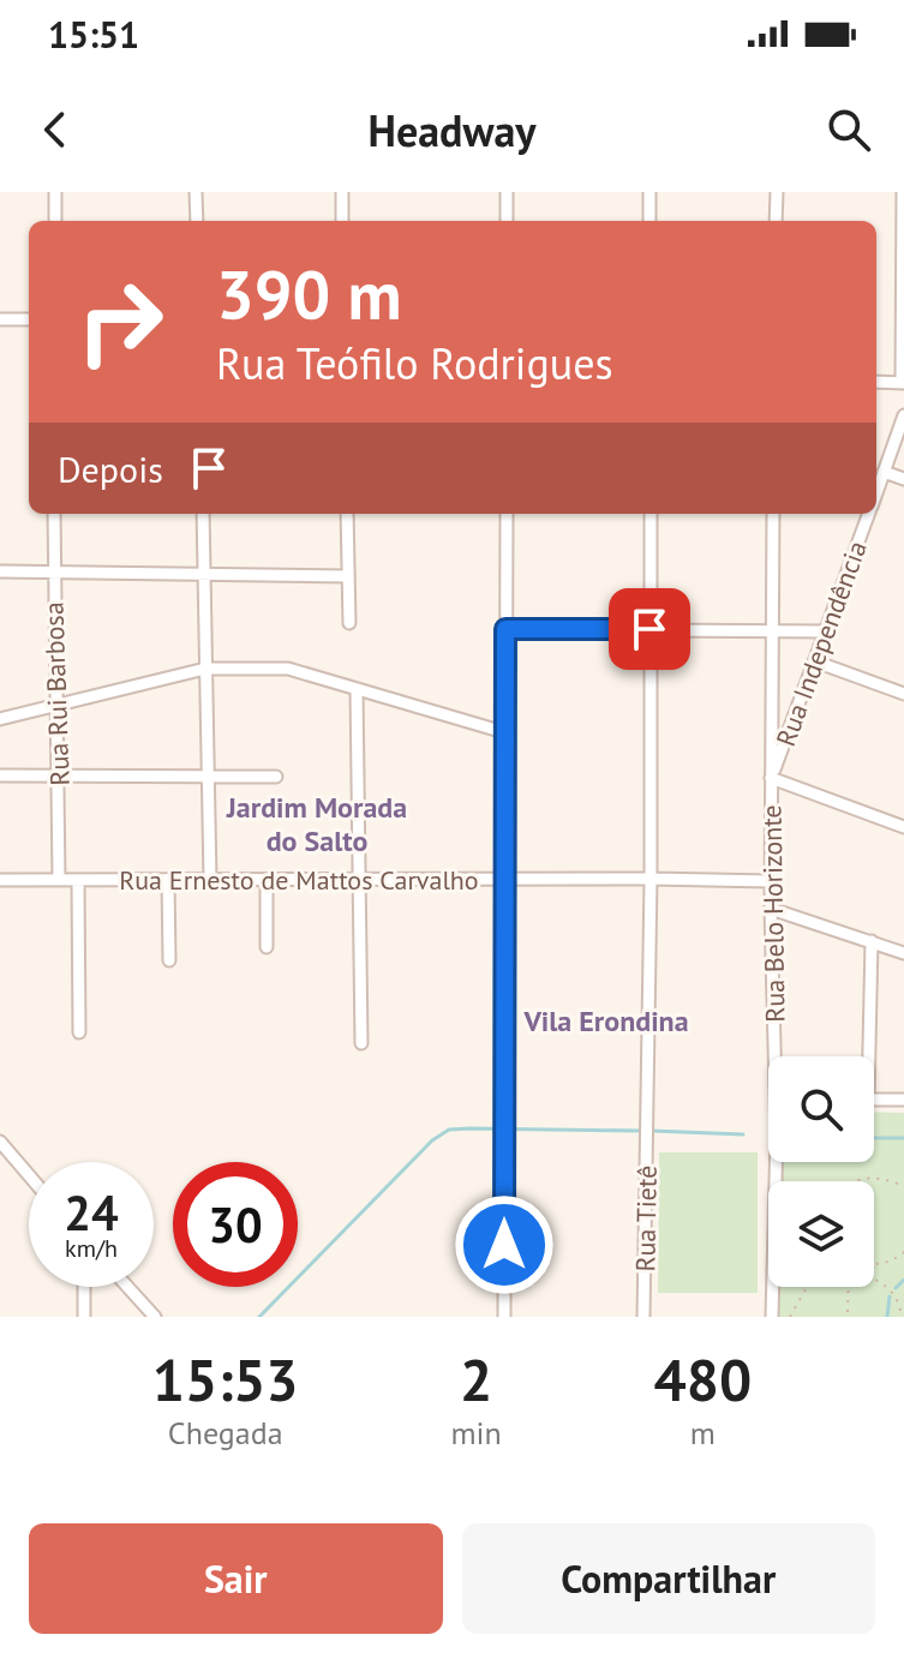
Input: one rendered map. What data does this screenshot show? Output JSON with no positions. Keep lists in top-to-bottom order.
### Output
{
  "streets": {
    "street": [
      "Rua Independência",
      "Rua Rui Barbosa",
      "Rua Ernesto de Mattos Carvalho",
      "Rua Belo Horizonte",
      "Rua Tietê"
    ]
  },
  "crossings": [
    ["Rua Independência", "Rua Belo Horizonte"],
    ["Rua Rui Barbosa", "Rua Ernesto de Mattos Carvalho"],
    ["Rua Ernesto de Mattos Carvalho", "Rua Belo Horizonte"],
    ["Rua Ernesto de Mattos Carvalho", "Rua Tietê"]
  ],
  "districts": ["Jardim Morada do Salto", "Vila Erondina"],
  "page": {
    "status": "15:51",
    "header": "Headway",
    "turn": ["390 m", "Rua Teófilo Rodrigues"],
    "then": "Depois",
    "speed": "24 km/h",
    "limit": "30",
    "eta": [
      "15:53",
      "Chegada",
      "2",
      "min",
      "480",
      "m"
    ],
    "buttons": ["Sair", "Compartilhar"]
  }
}
